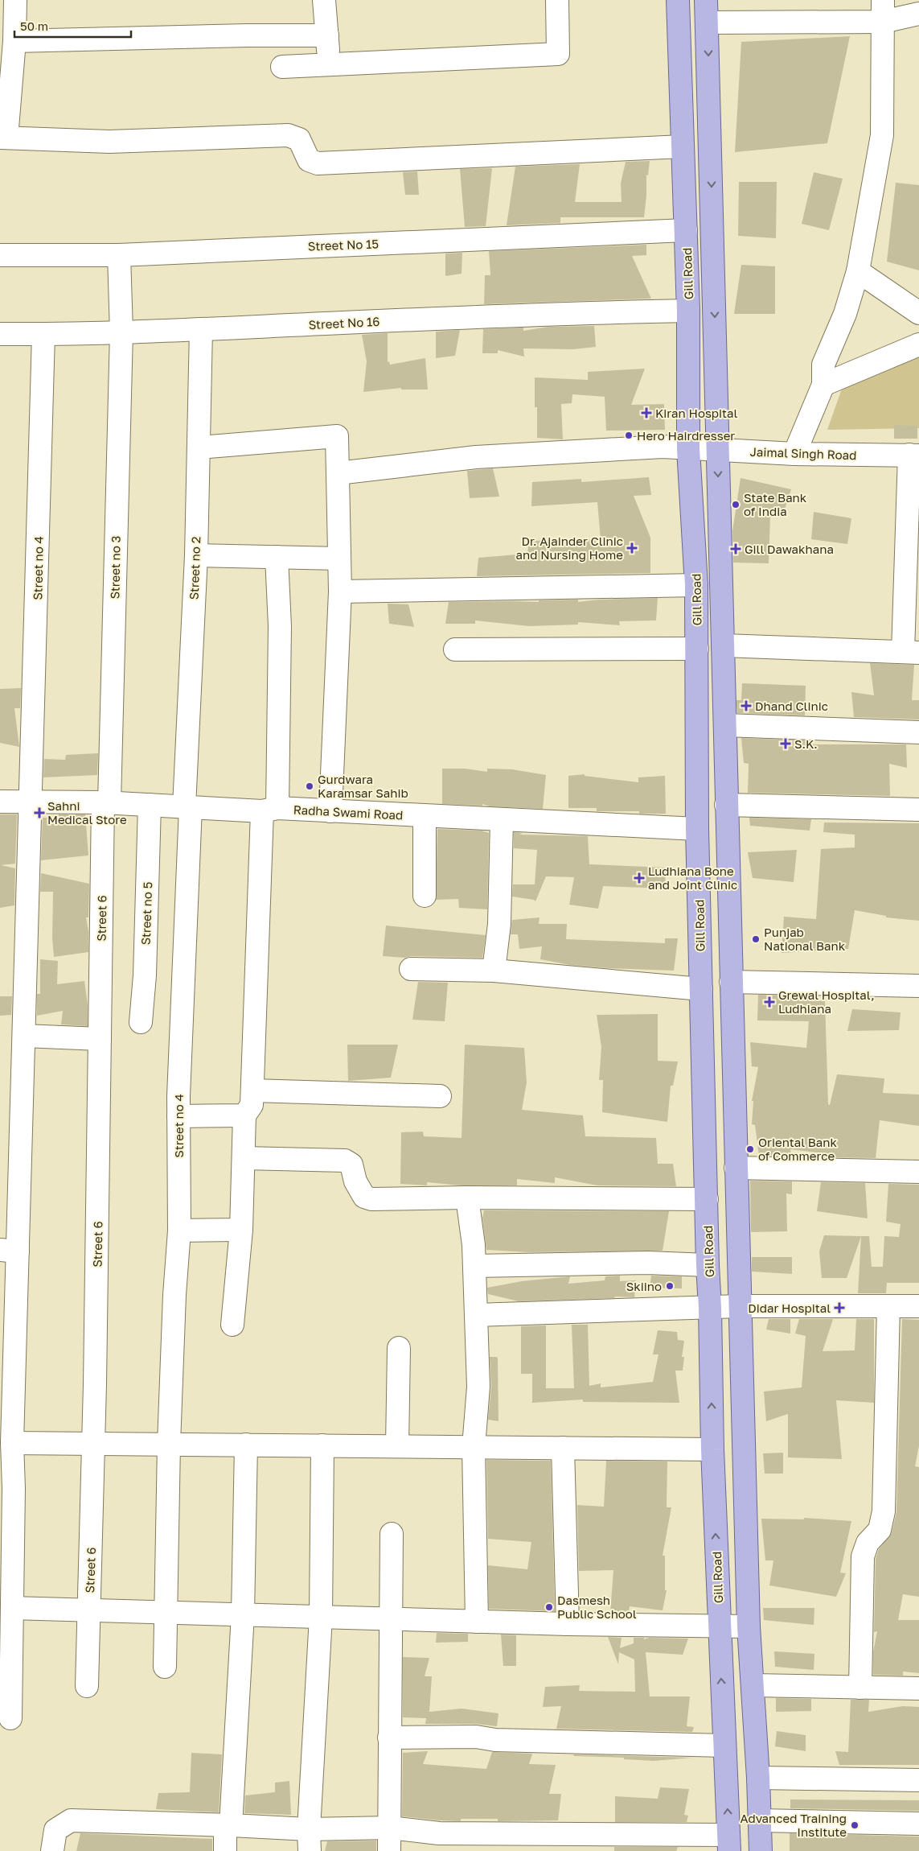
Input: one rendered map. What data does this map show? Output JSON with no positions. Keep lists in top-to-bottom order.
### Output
{
  "streets": {
    "main road": ["Gill Road"],
    "street": [
      "Street No 15",
      "Street No 16",
      "Jaimal Singh Road",
      "Street no 3",
      "Street no 4",
      "Street no 2",
      "Radha Swami Road",
      "Street no 5",
      "Street 6"
    ]
  },
  "crossings": [
    ["Street No 15", "Gill Road"],
    ["Street No 15", "Street no 3"],
    ["Gill Road", "Street No 16"],
    ["Gill Road", "Jaimal Singh Road"],
    ["Gill Road", "Radha Swami Road"],
    ["Street No 16", "Street no 3"],
    ["Street No 16", "Street no 4"],
    ["Street No 16", "Street no 2"],
    ["Street no 3", "Radha Swami Road"],
    ["Street no 3", "Street 6"],
    ["Street no 4", "Street no 2"],
    ["Street no 4", "Radha Swami Road"],
    ["Street no 2", "Radha Swami Road"],
    ["Radha Swami Road", "Street no 5"],
    ["Radha Swami Road", "Street 6"]
  ],
  "places": {
    "health": [
      "Kiran Hospital",
      "Dr. Ajainder Clinic and Nursing Home",
      "Gill Dawakhana",
      "Dhand Clinic",
      "S.K.",
      "Sahni Medical Store",
      "Ludhiana Bone and Joint Clinic",
      "Grewal Hospital, Ludhiana",
      "Didar Hospital"
    ],
    "other": [
      "Hero Hairdresser",
      "State Bank of India",
      "Gurdwara Karamsar Sahib",
      "Punjab National Bank",
      "Oriental Bank of Commerce",
      "Skiino",
      "Dasmesh Public School",
      "Advanced Training Institute"
    ]
  },
  "scale_bar": "50 m"
}
